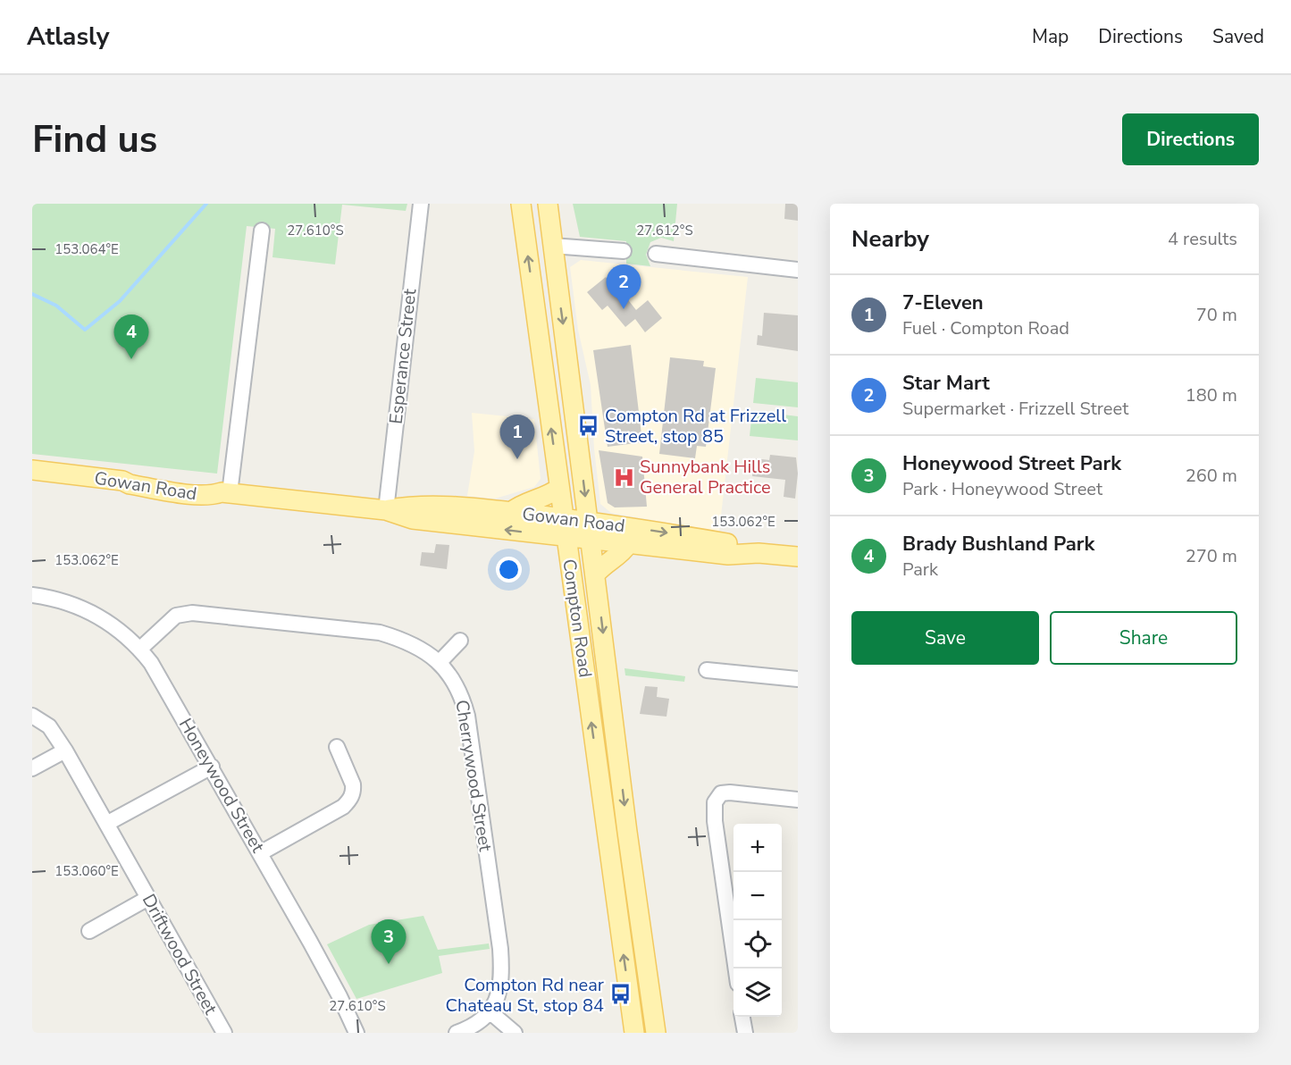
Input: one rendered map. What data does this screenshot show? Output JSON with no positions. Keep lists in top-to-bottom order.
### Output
{
  "streets": {
    "main road": ["Gowan Road", "Compton Road"],
    "street": [
      "Esperance Street",
      "Cherrywood Street",
      "Honeywood Street",
      "Driftwood Street"
    ]
  },
  "crossings": [
    ["Esperance Street", "Gowan Road"],
    ["Gowan Road", "Compton Road"],
    ["Cherrywood Street", "Honeywood Street"]
  ],
  "places": {
    "bus stop": ["Compton Rd at Frizzell Street, stop 85", "Compton Rd near Chateau St, stop 84"],
    "hospital": ["Sunnybank Hills General Practice"]
  },
  "page": {
    "header": "Atlasly",
    "nav": ["Map", "Directions", "Saved"],
    "buttons": [
      "Directions",
      ["Save", "Share"]
    ],
    "title": "Find us",
    "heading": ["Nearby", "4 results"],
    "pins": [
      "2",
      "4",
      "1",
      "3"
    ],
    "list": [
      {
        "mark": "1",
        "name": "7-Eleven",
        "note": "Fuel · Compton Road",
        "value": "70 m"
      },
      {
        "mark": "2",
        "name": "Star Mart",
        "note": "Supermarket · Frizzell Street",
        "value": "180 m"
      },
      {
        "mark": "3",
        "name": "Honeywood Street Park",
        "note": "Park · Honeywood Street",
        "value": "260 m"
      },
      {
        "mark": "4",
        "name": "Brady Bushland Park",
        "note": "Park",
        "value": "270 m"
      }
    ],
    "map_buttons": ["+", "−"]
  },
  "coordinates": [
    "27.610°S",
    "27.612°S",
    "153.064°E",
    "153.062°E",
    "153.060°E"
  ]
}
